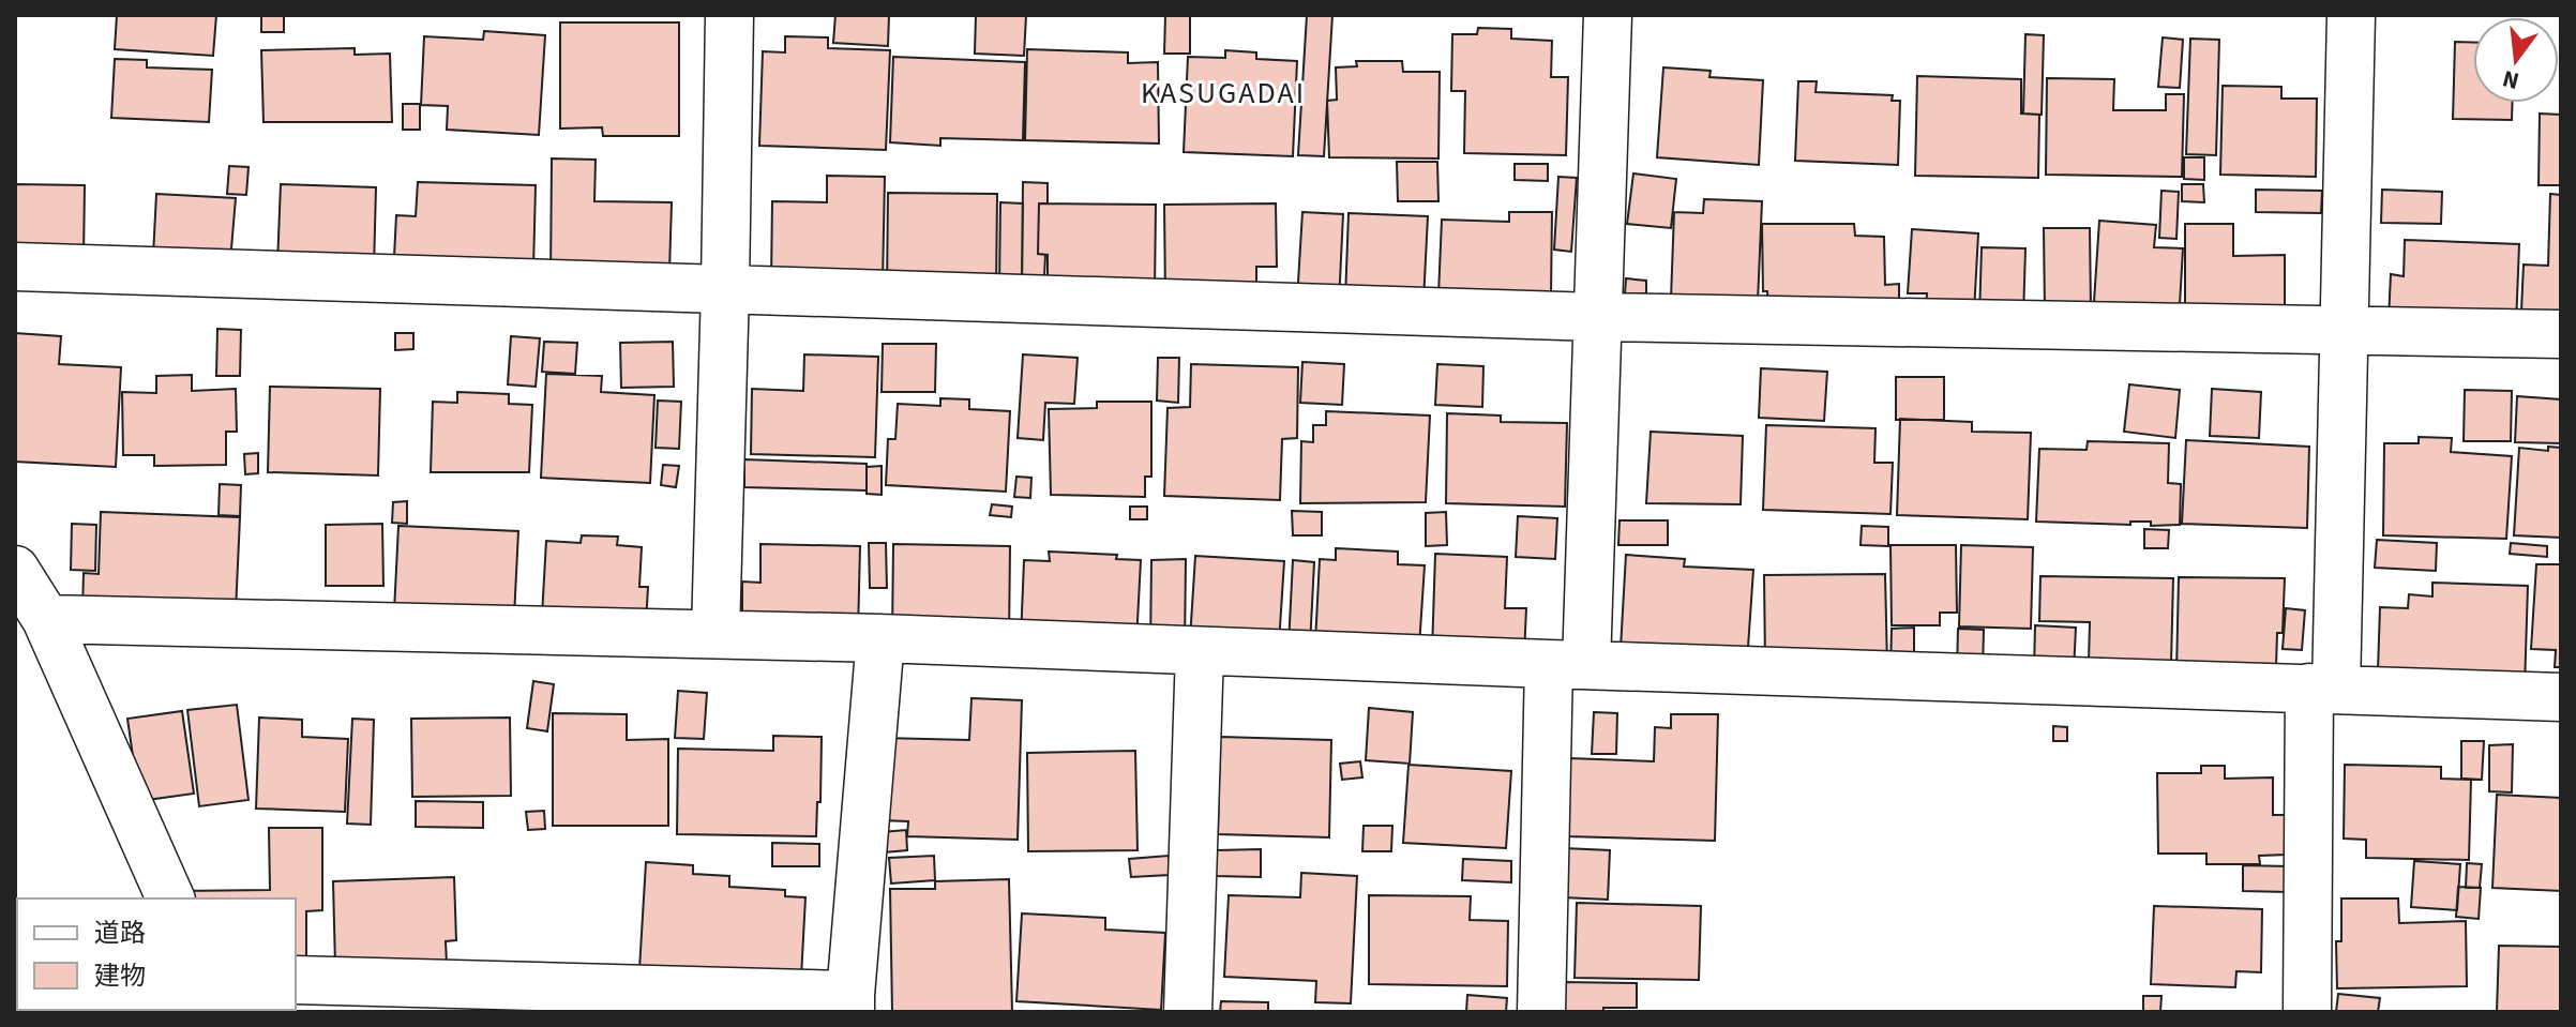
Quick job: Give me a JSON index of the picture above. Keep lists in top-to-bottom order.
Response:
{
  "districts": ["KASUGADAI"],
  "legend": ["道路", "建物"],
  "north": "bottom"
}
